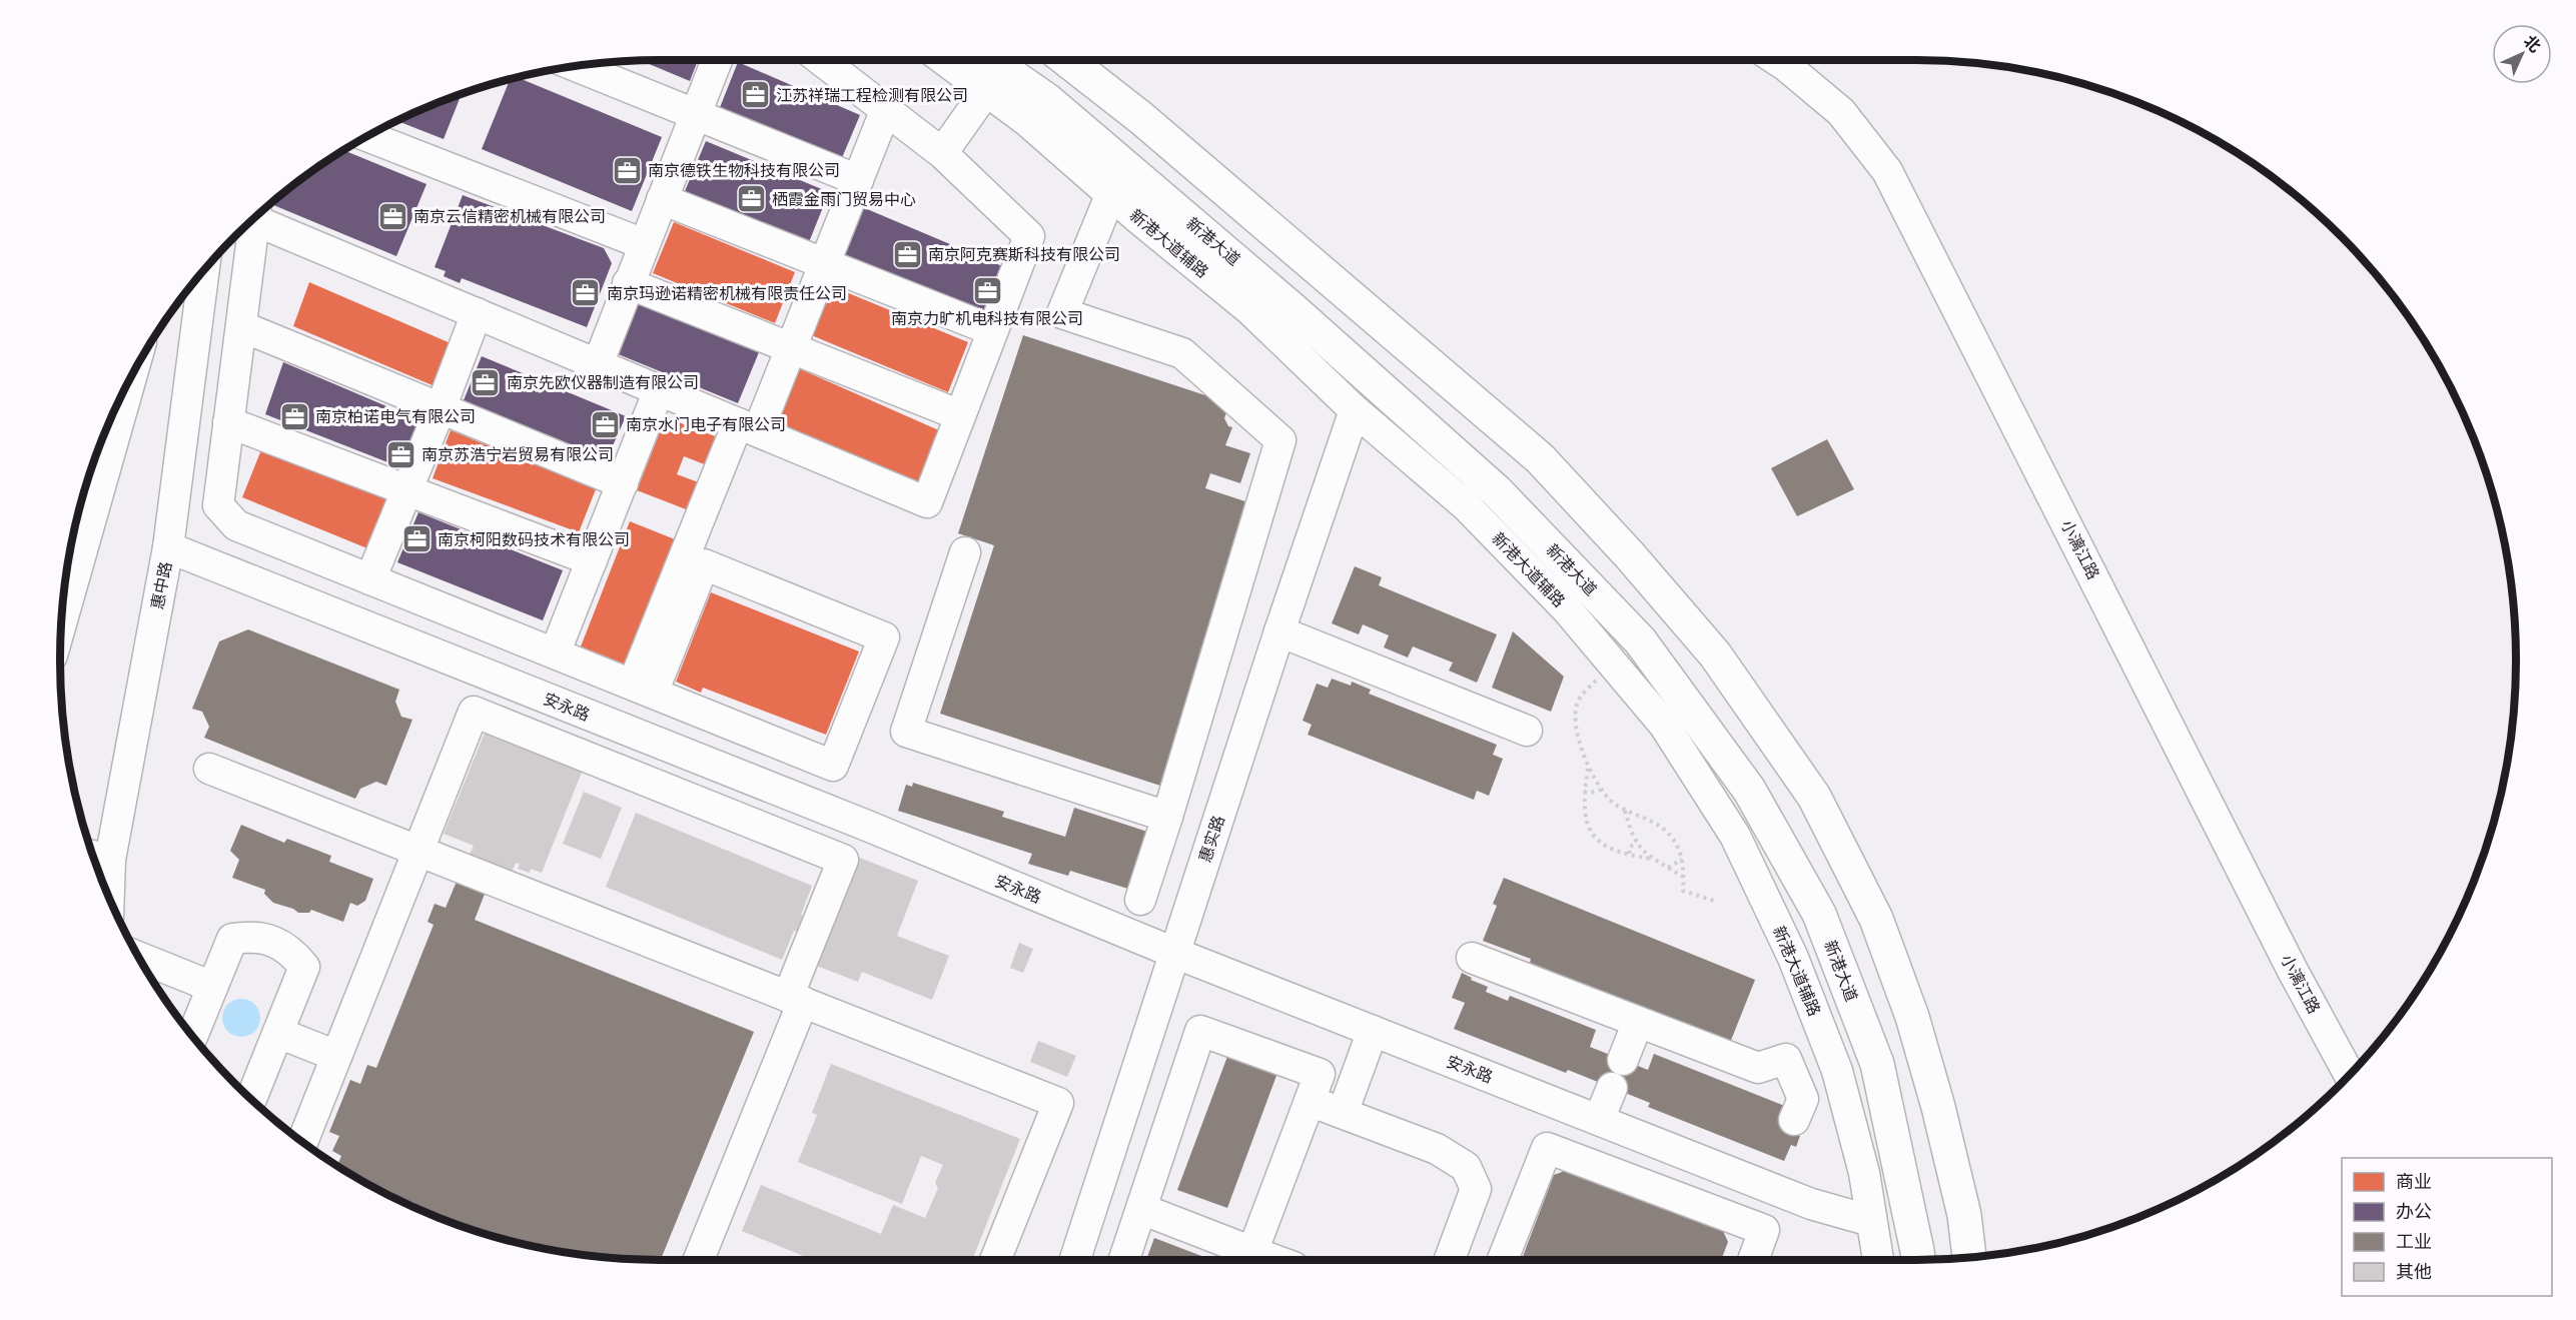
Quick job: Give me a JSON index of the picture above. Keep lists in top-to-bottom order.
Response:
{
  "streets": {
    "main road": ["新港大道"],
    "street": [
      "新港大道辅路",
      "小漓江路",
      "惠中路",
      "安永路",
      "惠实路"
    ]
  },
  "crossings": [
    ["新港大道辅路", "安永路"],
    ["新港大道辅路", "惠实路"],
    ["惠中路", "安永路"],
    ["安永路", "惠实路"]
  ],
  "places": {
    "office": [
      "江苏祥瑞工程检测有限公司",
      "南京德铁生物科技有限公司",
      "栖霞金雨门贸易中心",
      "南京云信精密机械有限公司",
      "南京阿克赛斯科技有限公司",
      "南京力旷机电科技有限公司",
      "南京玛逊诺精密机械有限责任公司",
      "南京先欧仪器制造有限公司",
      "南京柏诺电气有限公司",
      "南京水门电子有限公司",
      "南京苏浩宁岩贸易有限公司",
      "南京柯阳数码技术有限公司"
    ]
  },
  "legend": [
    "商业",
    "办公",
    "工业",
    "其他"
  ],
  "north": "top right"
}
